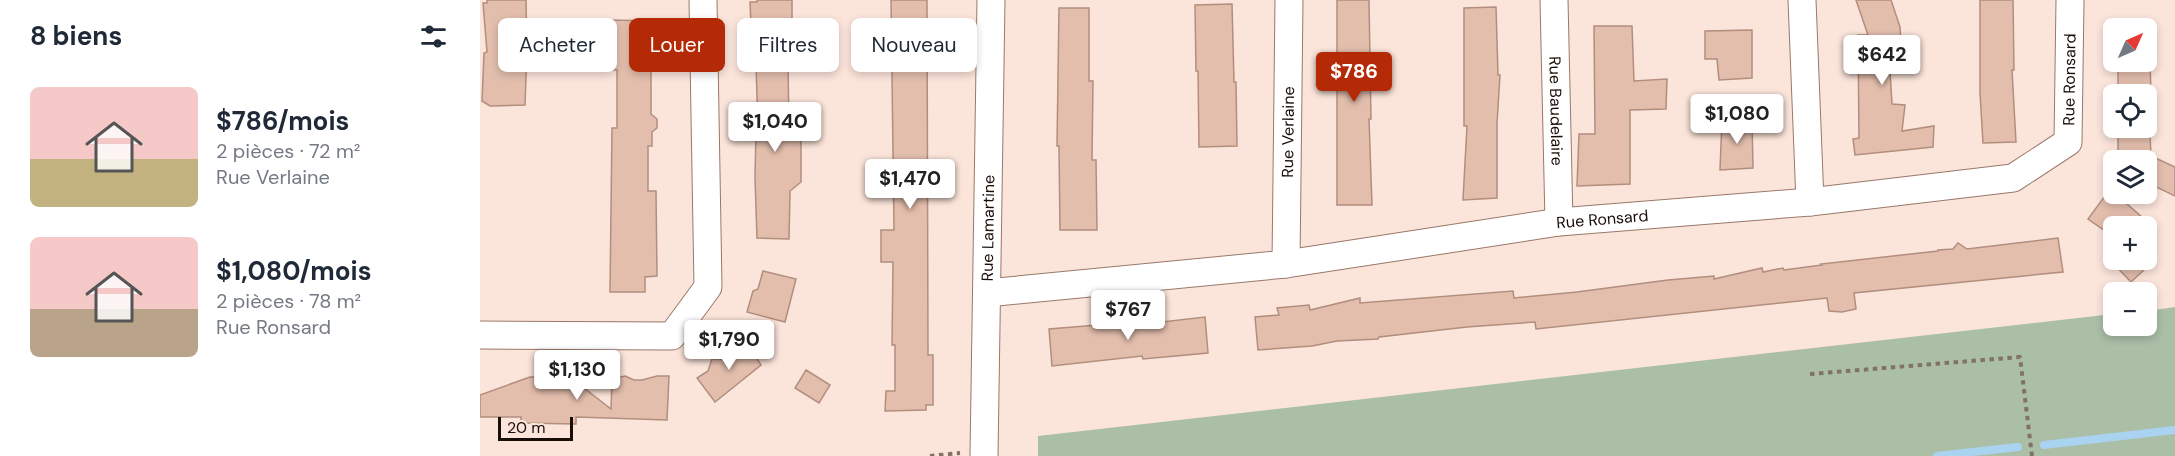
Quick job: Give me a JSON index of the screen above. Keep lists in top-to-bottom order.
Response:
{
  "streets": {
    "street": [
      "Rue Ronsard",
      "Rue Baudelaire",
      "Rue Verlaine",
      "Rue Lamartine"
    ]
  },
  "crossings": [
    ["Rue Ronsard", "Rue Baudelaire"],
    ["Rue Ronsard", "Rue Verlaine"],
    ["Rue Ronsard", "Rue Lamartine"]
  ],
  "scale_bar": "20 m",
  "north": "top right",
  "page": {
    "heading": "8 biens",
    "map_buttons": ["+", "−"],
    "chip": [
      "Acheter",
      "Louer",
      "Filtres",
      "Nouveau"
    ],
    "price": [
      "$642",
      "$786",
      "$1,080",
      "$1,040",
      "$1,470",
      "$767",
      "$1,790",
      "$1,130"
    ],
    "list": [
      {
        "name": "$786/mois",
        "note": "2 pièces · 72 m² · Rue Verlaine"
      },
      {
        "name": "$1,080/mois",
        "note": "2 pièces · 78 m² · Rue Ronsard"
      }
    ],
    "scale": "20 m"
  }
}
